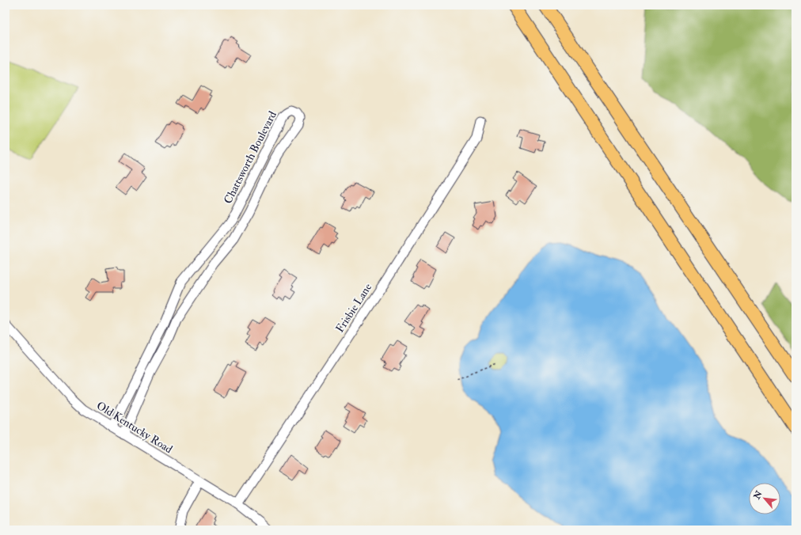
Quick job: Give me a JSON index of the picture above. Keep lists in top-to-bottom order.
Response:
{
  "streets": {
    "street": ["Chattsworth Boulevard", "Frisbie Lane", "Old Kentucky Road"]
  },
  "crossings": [
    ["Chattsworth Boulevard", "Old Kentucky Road"],
    ["Frisbie Lane", "Old Kentucky Road"]
  ],
  "north": "top left"
}
